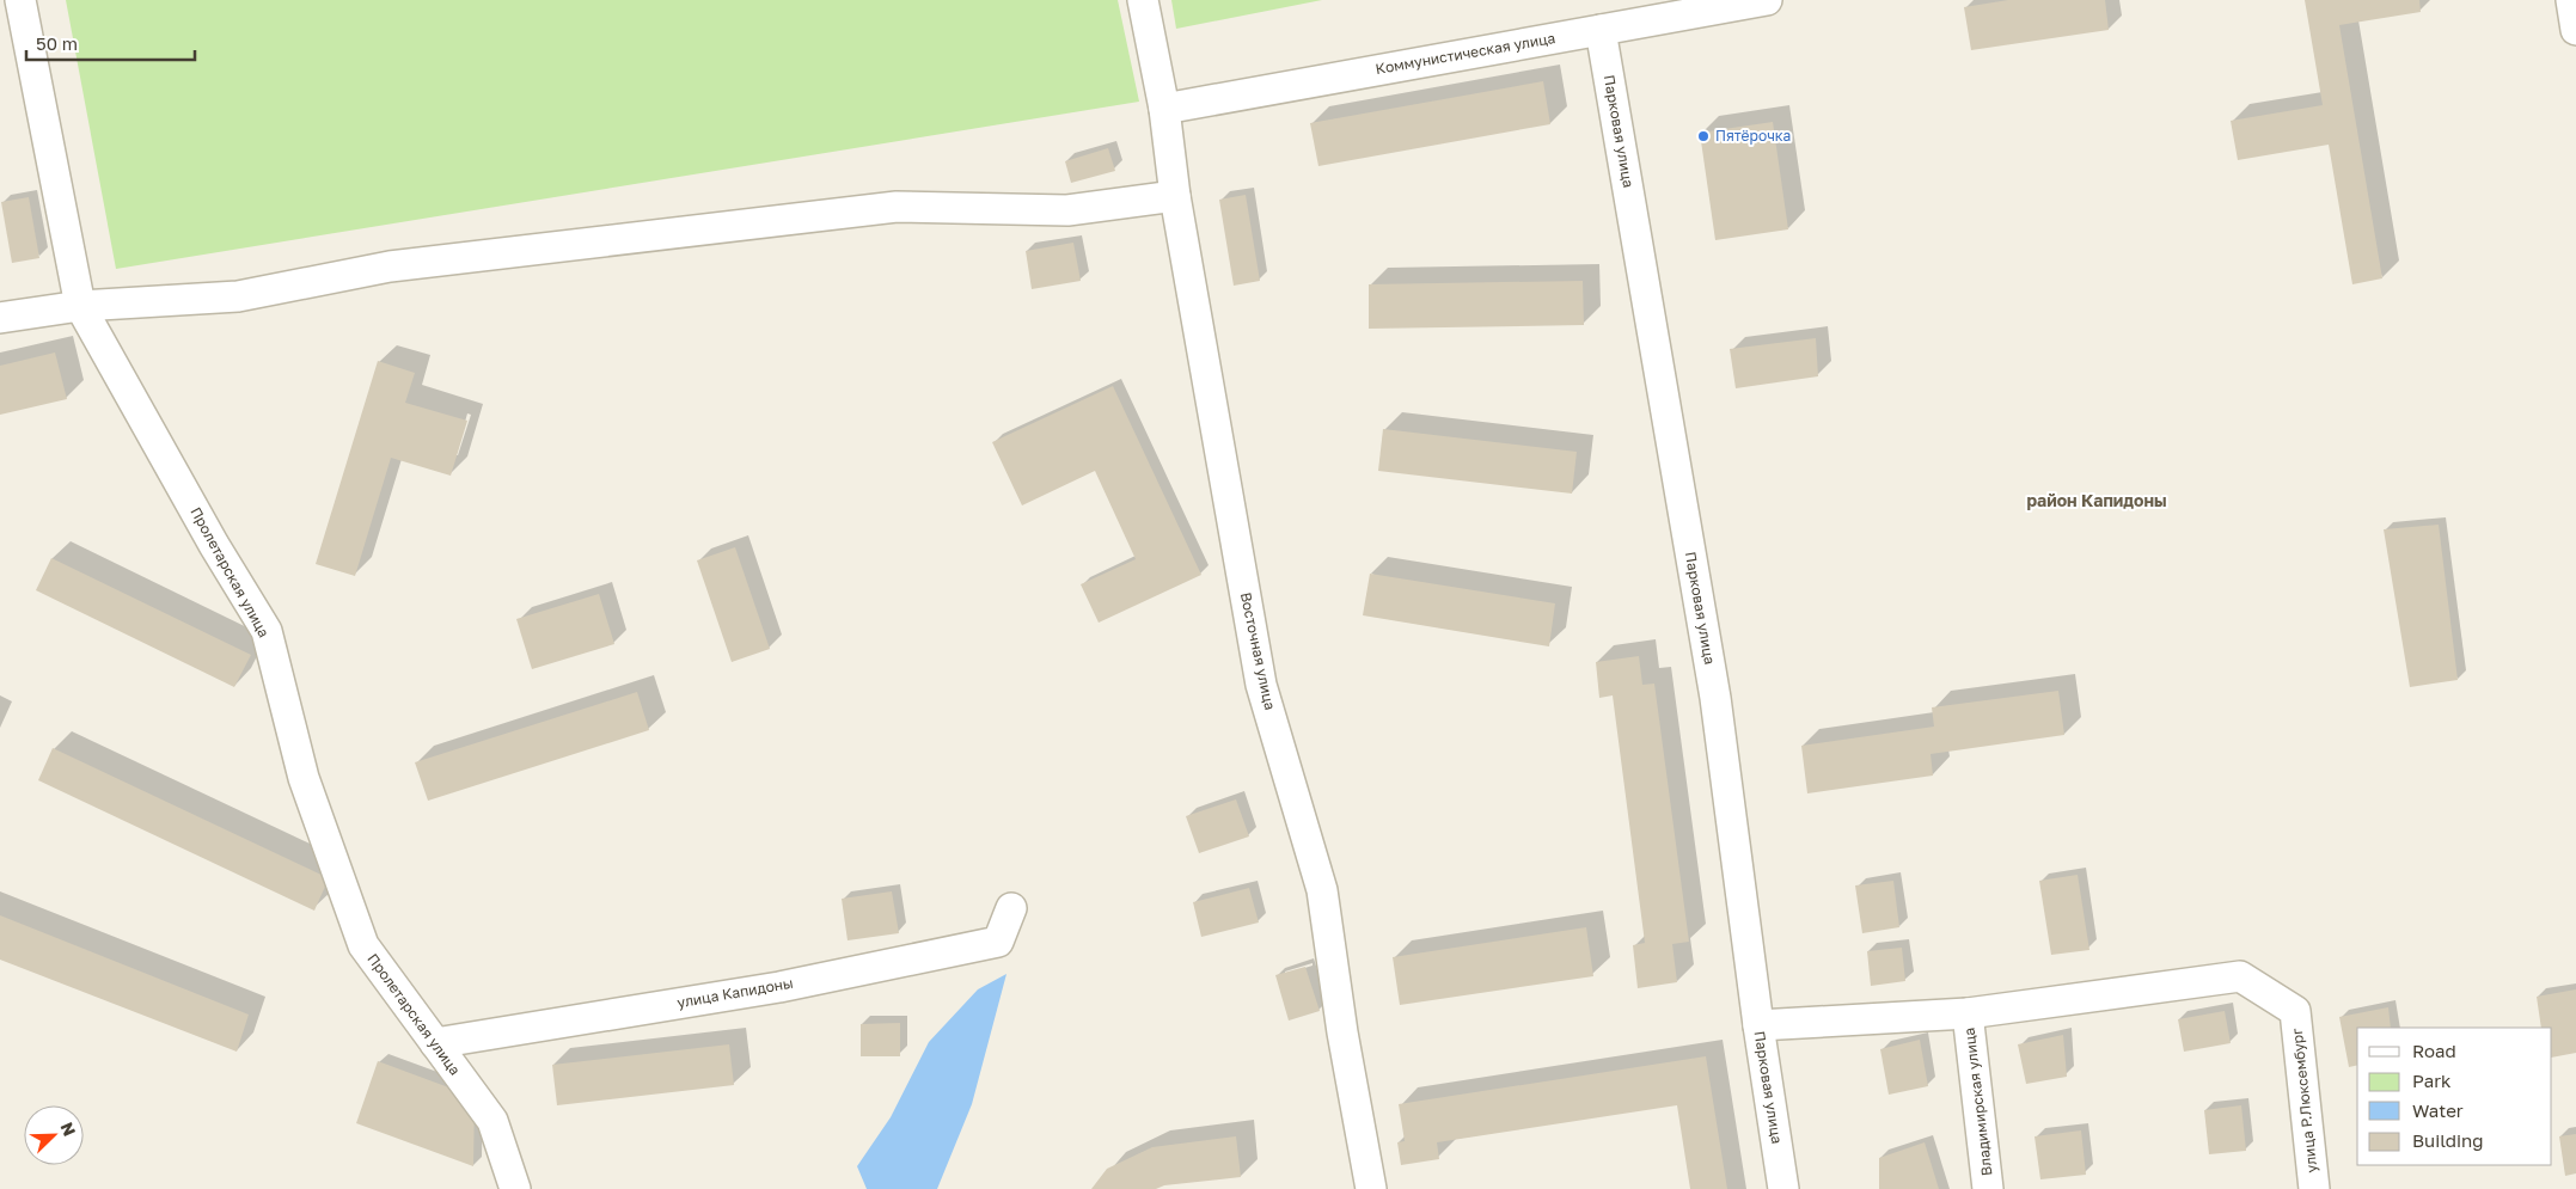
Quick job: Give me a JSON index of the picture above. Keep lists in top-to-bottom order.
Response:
{
  "streets": {
    "street": [
      "Коммунистическая улица",
      "Парковая улица",
      "Пролетарская улица",
      "Восточная улица",
      "улица Капидоны",
      "улица Р.Люксембург",
      "Владимирская улица"
    ]
  },
  "crossings": [
    ["Коммунистическая улица", "Парковая улица"],
    ["Коммунистическая улица", "Восточная улица"],
    ["Пролетарская улица", "улица Капидоны"],
    ["улица Р.Люксембург", "Владимирская улица"]
  ],
  "districts": ["район Капидоны"],
  "places": ["Пятёрочка"],
  "legend": [
    "Road",
    "Park",
    "Water",
    "Building"
  ],
  "scale_bar": "50 m",
  "north": "top right"
}
